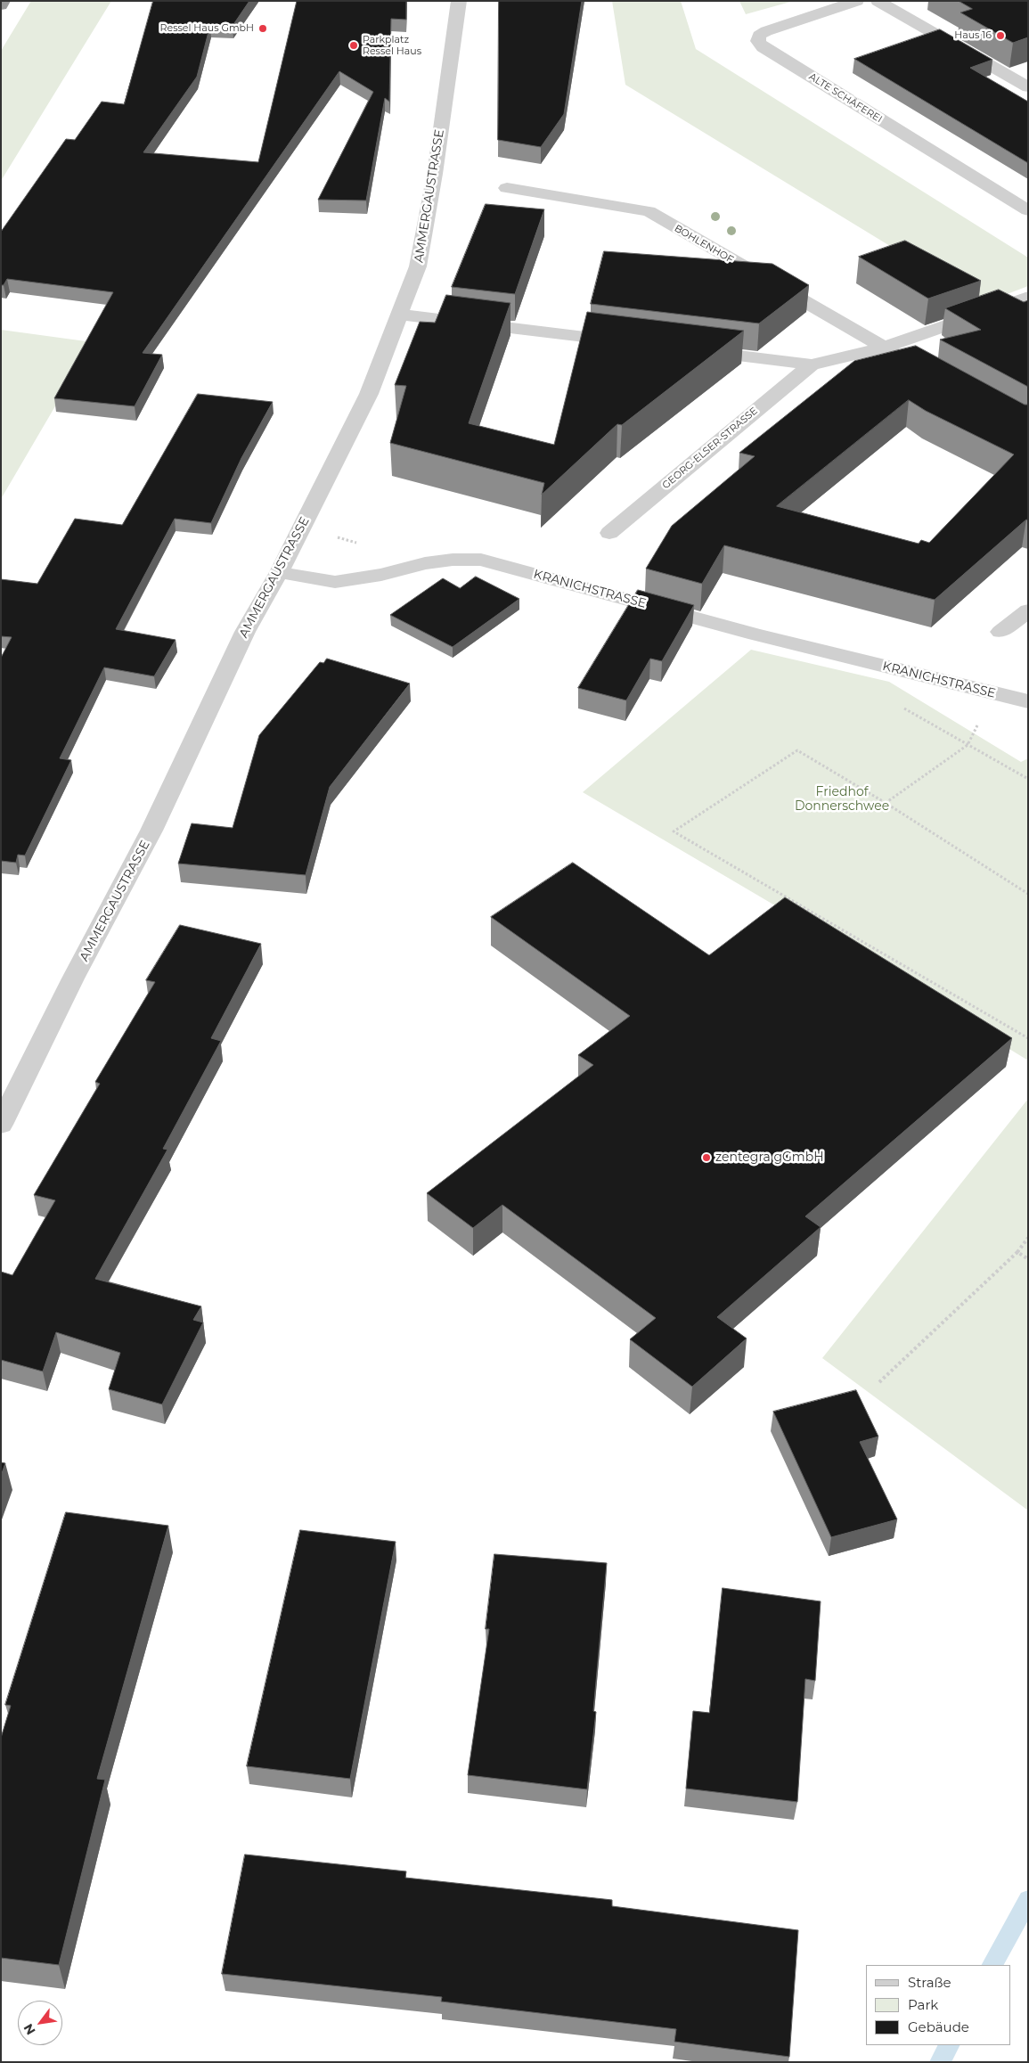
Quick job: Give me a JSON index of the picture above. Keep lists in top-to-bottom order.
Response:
{
  "streets": {
    "street": [
      "ALTE SCHÄFEREI",
      "AMMERGAUSTRASSE",
      "BOHLENHOF",
      "GEORG-ELSER-STRASSE",
      "KRANICHSTRASSE"
    ]
  },
  "crossings": [
    ["AMMERGAUSTRASSE", "KRANICHSTRASSE"],
    ["BOHLENHOF", "GEORG-ELSER-STRASSE"]
  ],
  "parks": ["Friedhof Donnerschwee"],
  "places": [
    "Ressel Haus GmbH",
    "Haus 16",
    "Parkplatz Ressel Haus",
    "zentegra gGmbH"
  ],
  "legend": ["Straße", "Park", "Gebäude"],
  "north": "bottom left"
}
